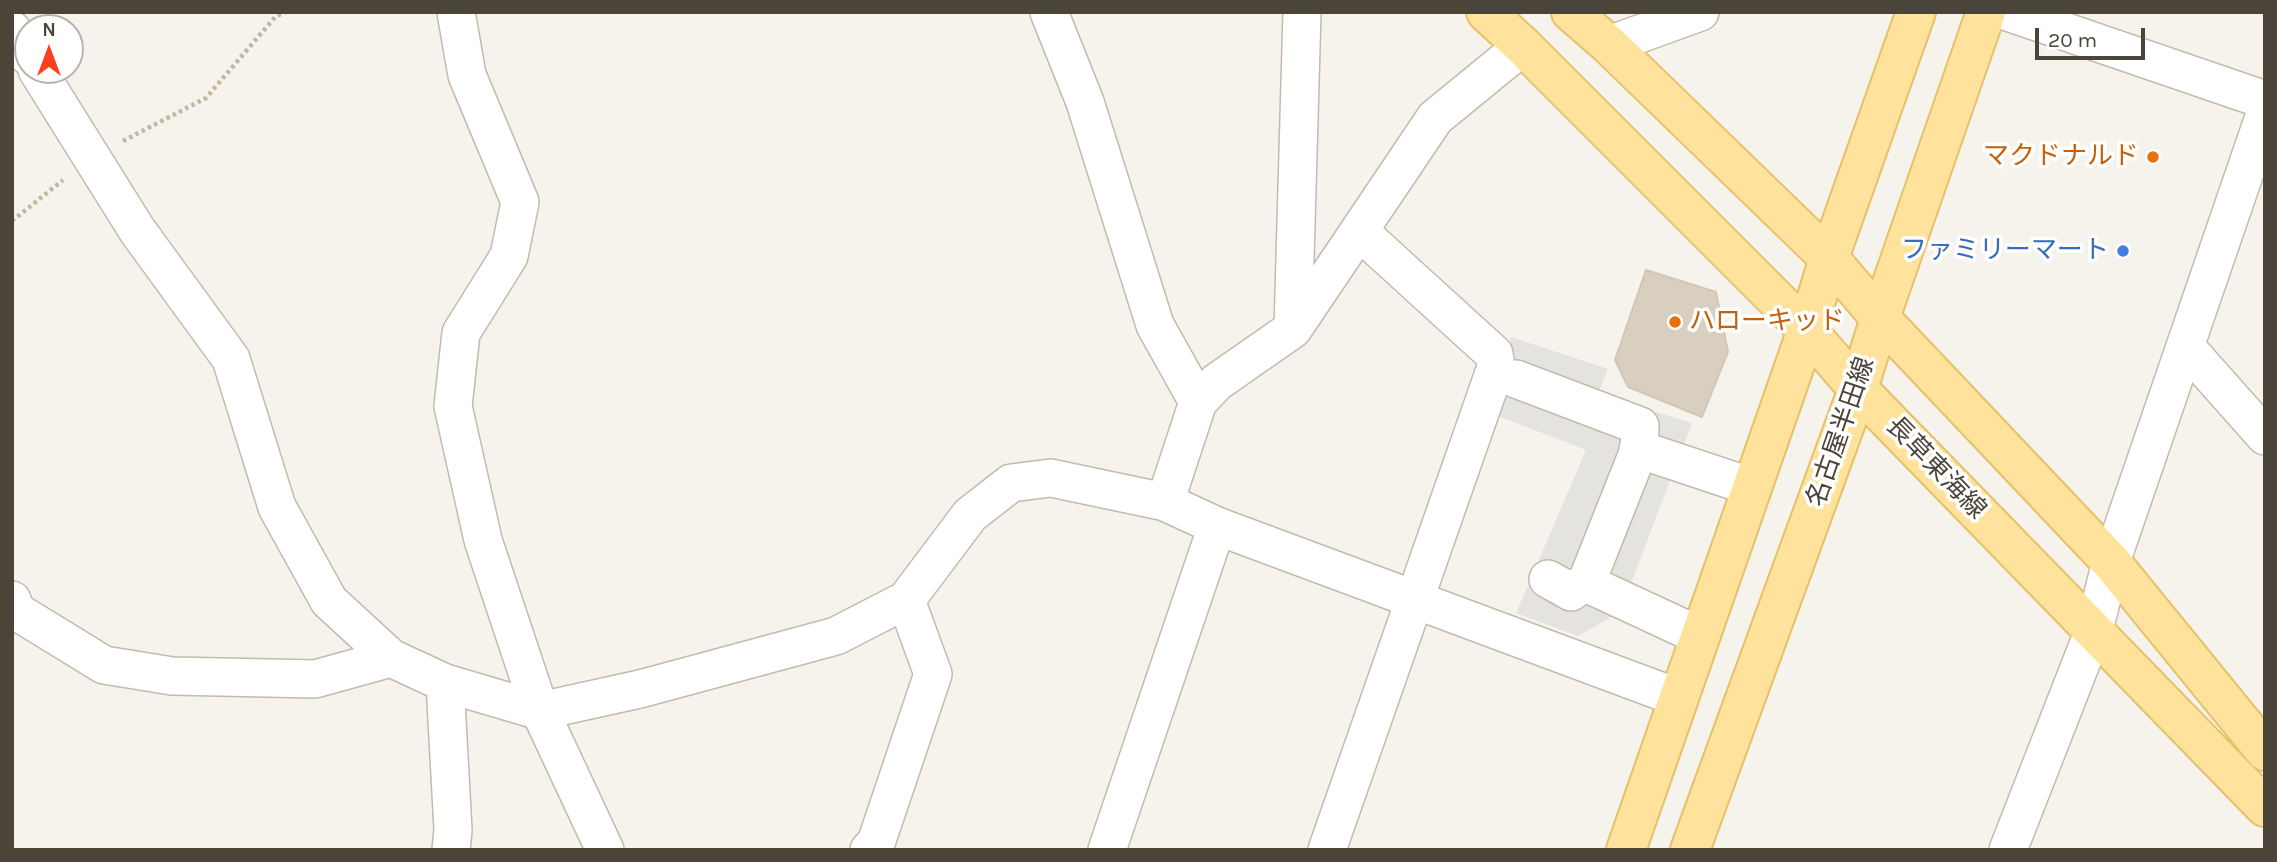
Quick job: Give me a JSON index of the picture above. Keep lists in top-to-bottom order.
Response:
{
  "streets": {
    "main road": ["名古屋半田線", "長草東海線"]
  },
  "crossings": [
    ["名古屋半田線", "長草東海線"]
  ],
  "places": ["マクドナルド", "ファミリーマート", "ハローキッド"],
  "scale_bar": "20 m",
  "north": "top"
}
